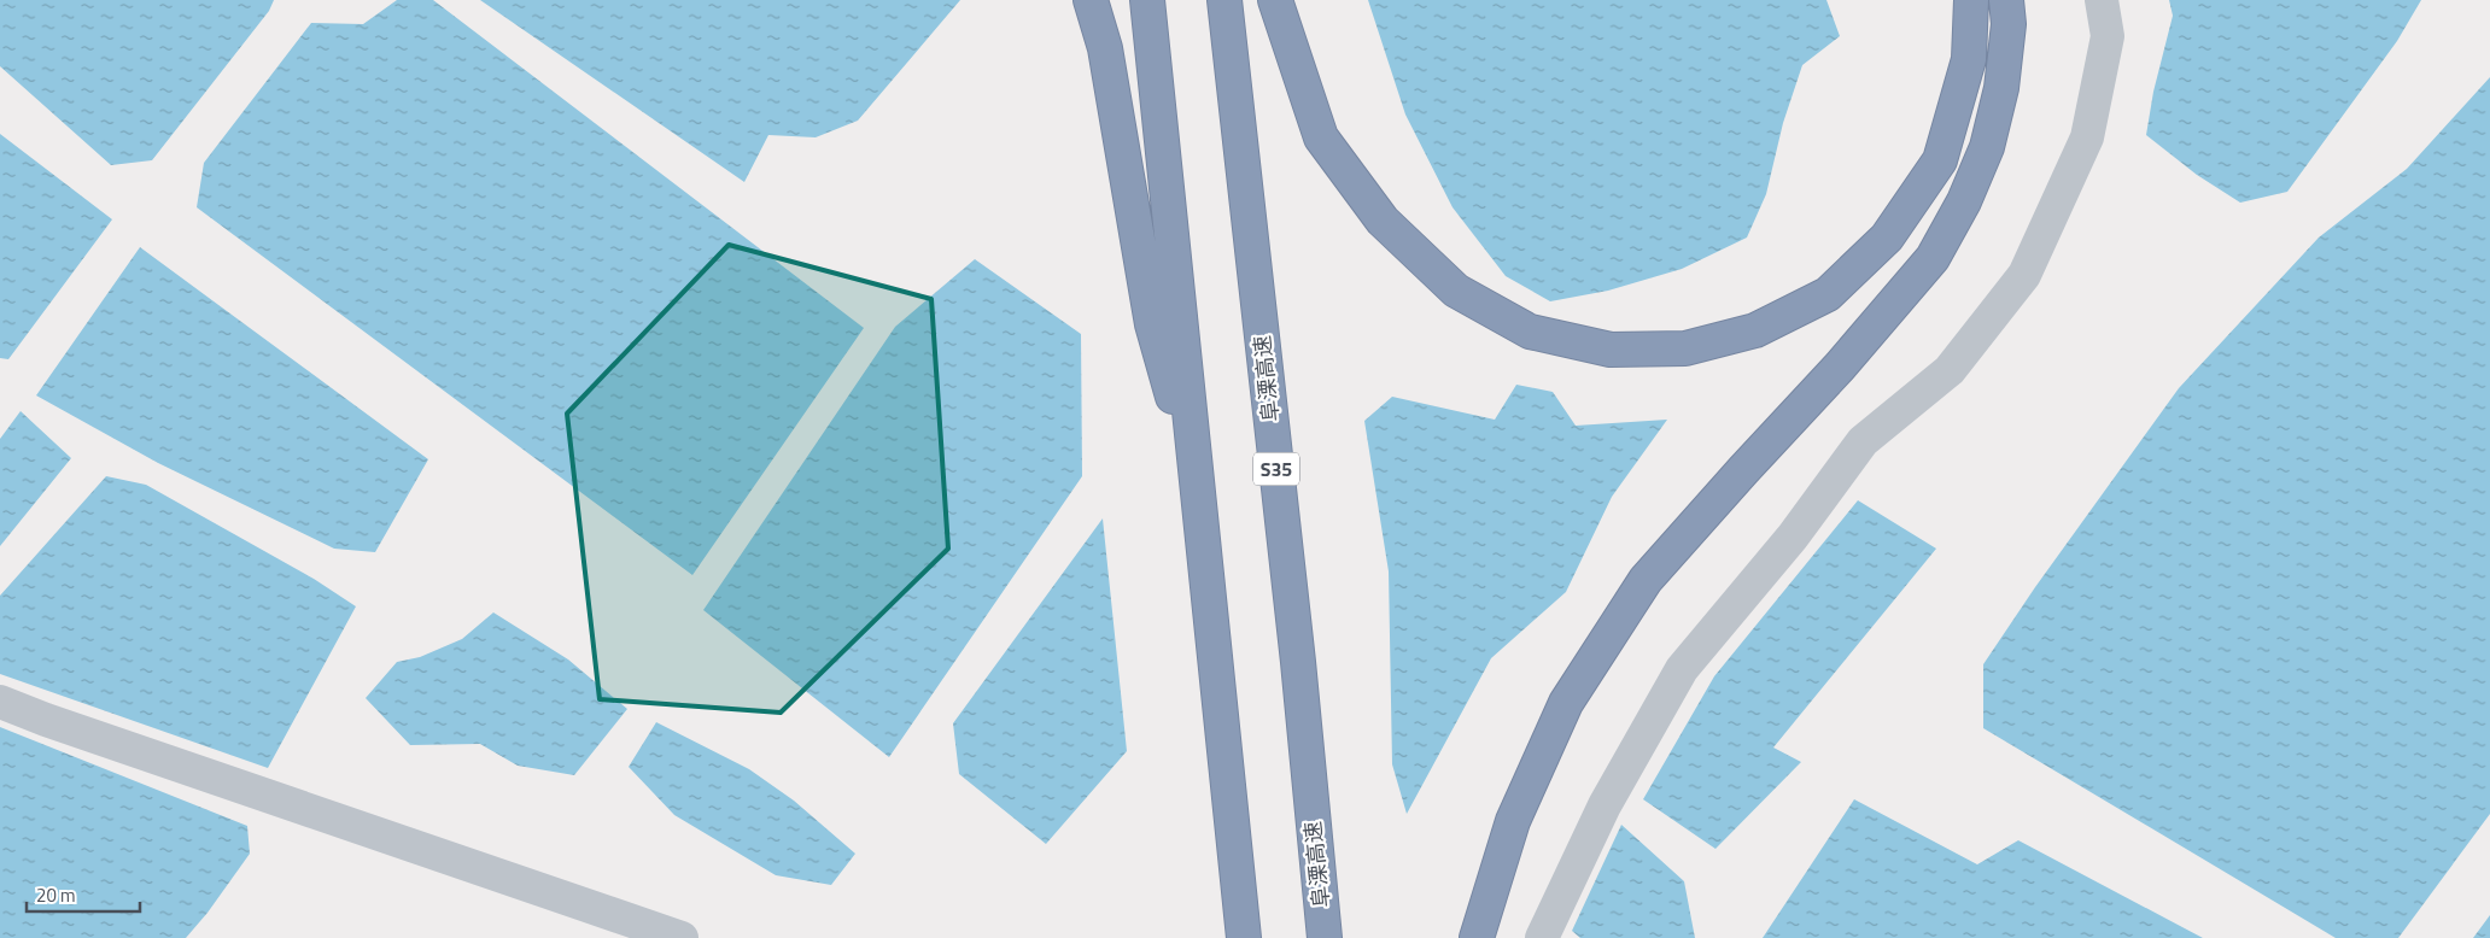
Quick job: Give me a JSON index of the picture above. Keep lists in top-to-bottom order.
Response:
{
  "streets": {
    "highway": ["阜溧高速", "S35"]
  },
  "scale_bar": "20 m"
}
